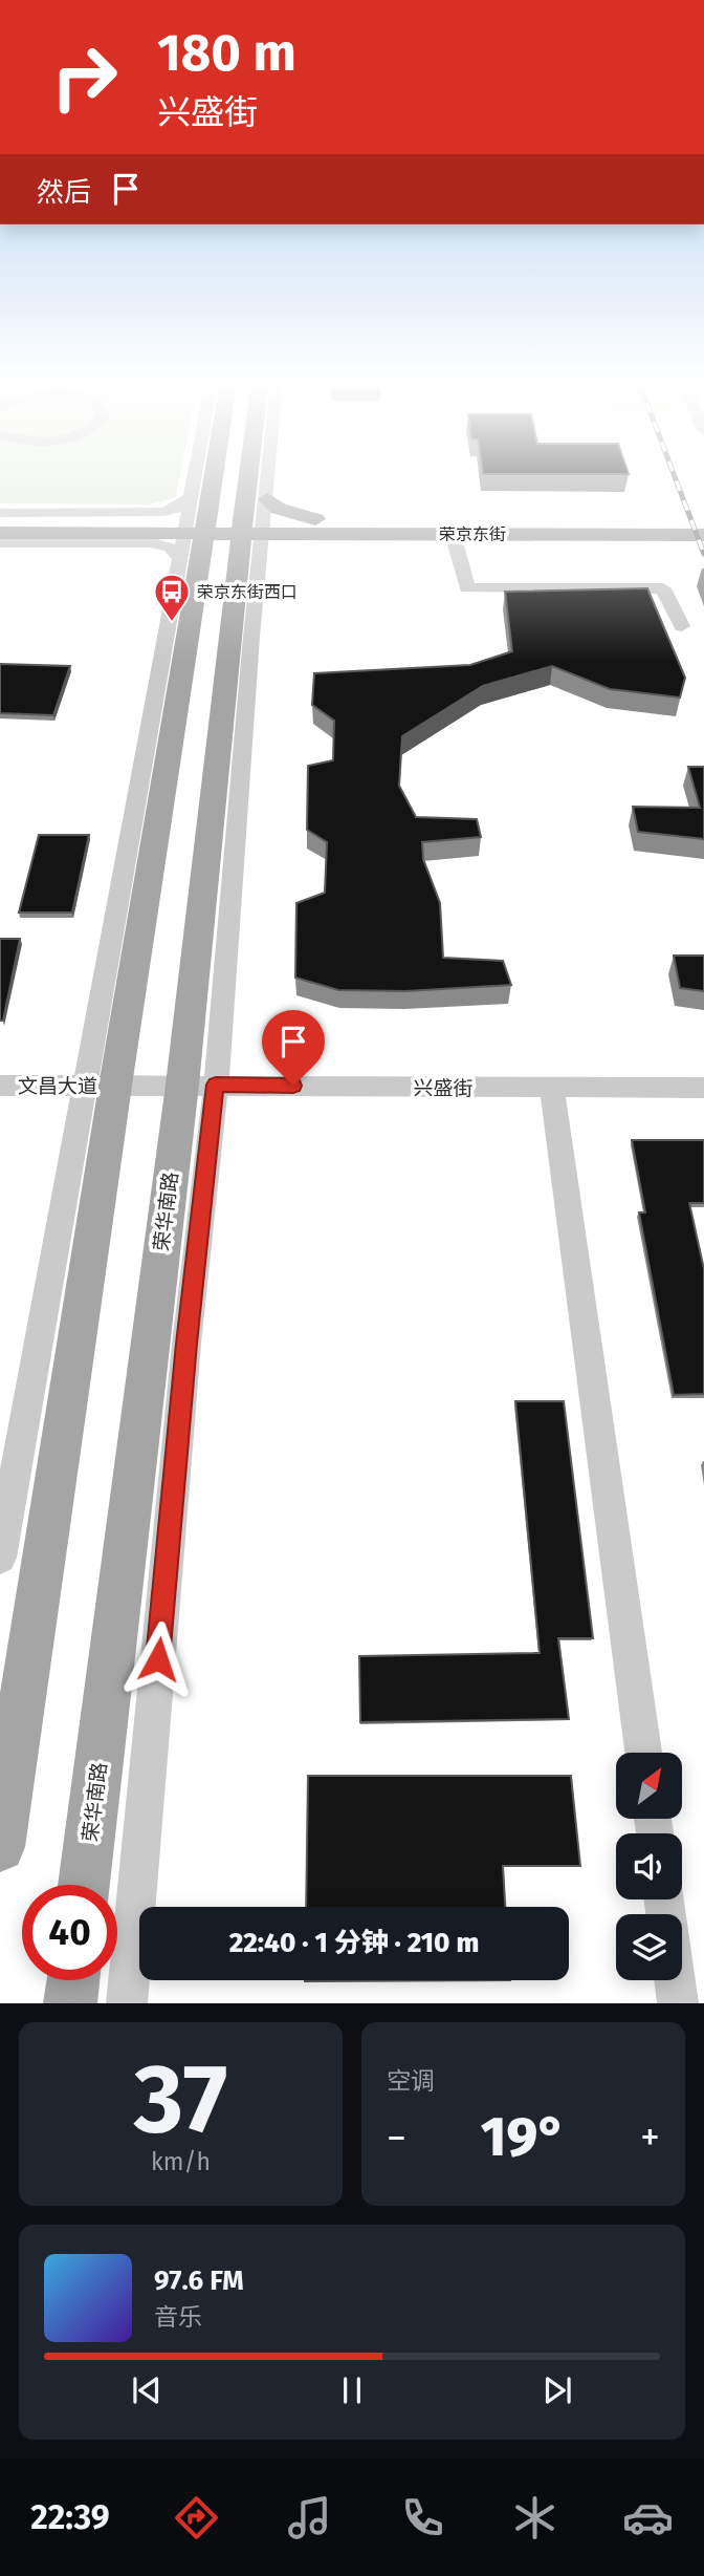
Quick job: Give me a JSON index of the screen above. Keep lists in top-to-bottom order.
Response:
{
  "streets": {
    "main road": ["荣京东街", "荣华南路"],
    "street": ["文昌大道", "兴盛街"]
  },
  "crossings": [
    ["荣京东街", "荣华南路"],
    ["文昌大道", "兴盛街"],
    ["兴盛街", "荣华南路"]
  ],
  "places": {
    "bus stop": ["荣京东街西口"]
  },
  "north": "top right",
  "page": {
    "turn": ["180 m", "兴盛街"],
    "then": "然后",
    "limit": "40",
    "trip": "22:40 · 1 分钟 · 210 m",
    "tile": [
      ["37", "km/h"],
      "空调"
    ],
    "heat": ["−", "19°", "+"],
    "song": ["97.6 FM", "音乐"],
    "tabs": "22:39"
  }
}
